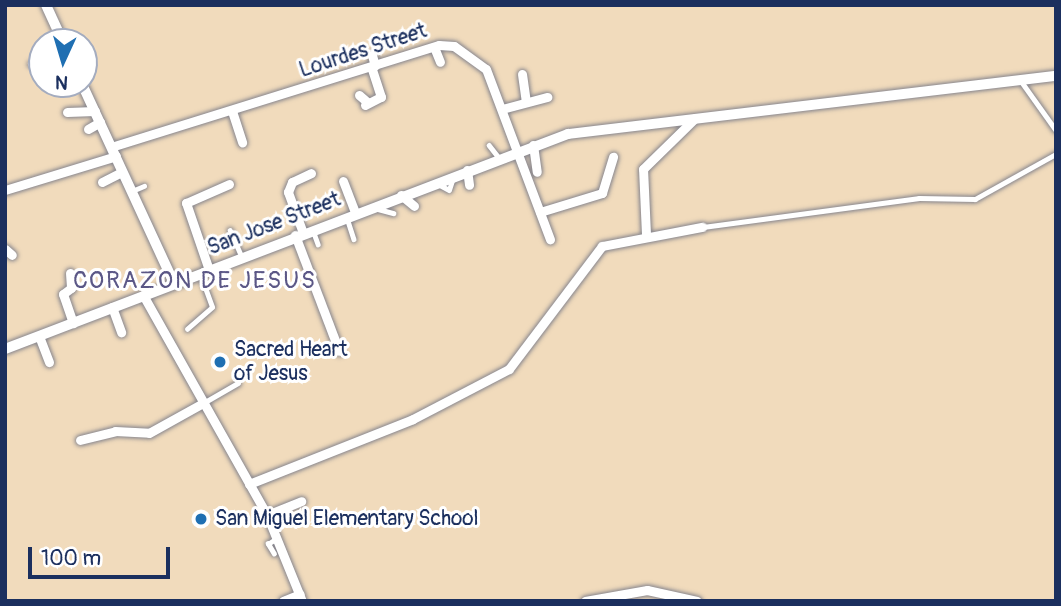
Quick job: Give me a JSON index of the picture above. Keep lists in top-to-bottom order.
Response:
{
  "streets": {
    "street": ["Lourdes Street", "San Jose Street"]
  },
  "crossings": [
    ["Lourdes Street", "San Jose Street"]
  ],
  "districts": ["CORAZON DE JESUS"],
  "places": ["Sacred Heart of Jesus", "San Miguel Elementary School"],
  "scale_bar": "100 m",
  "north": "bottom"
}
